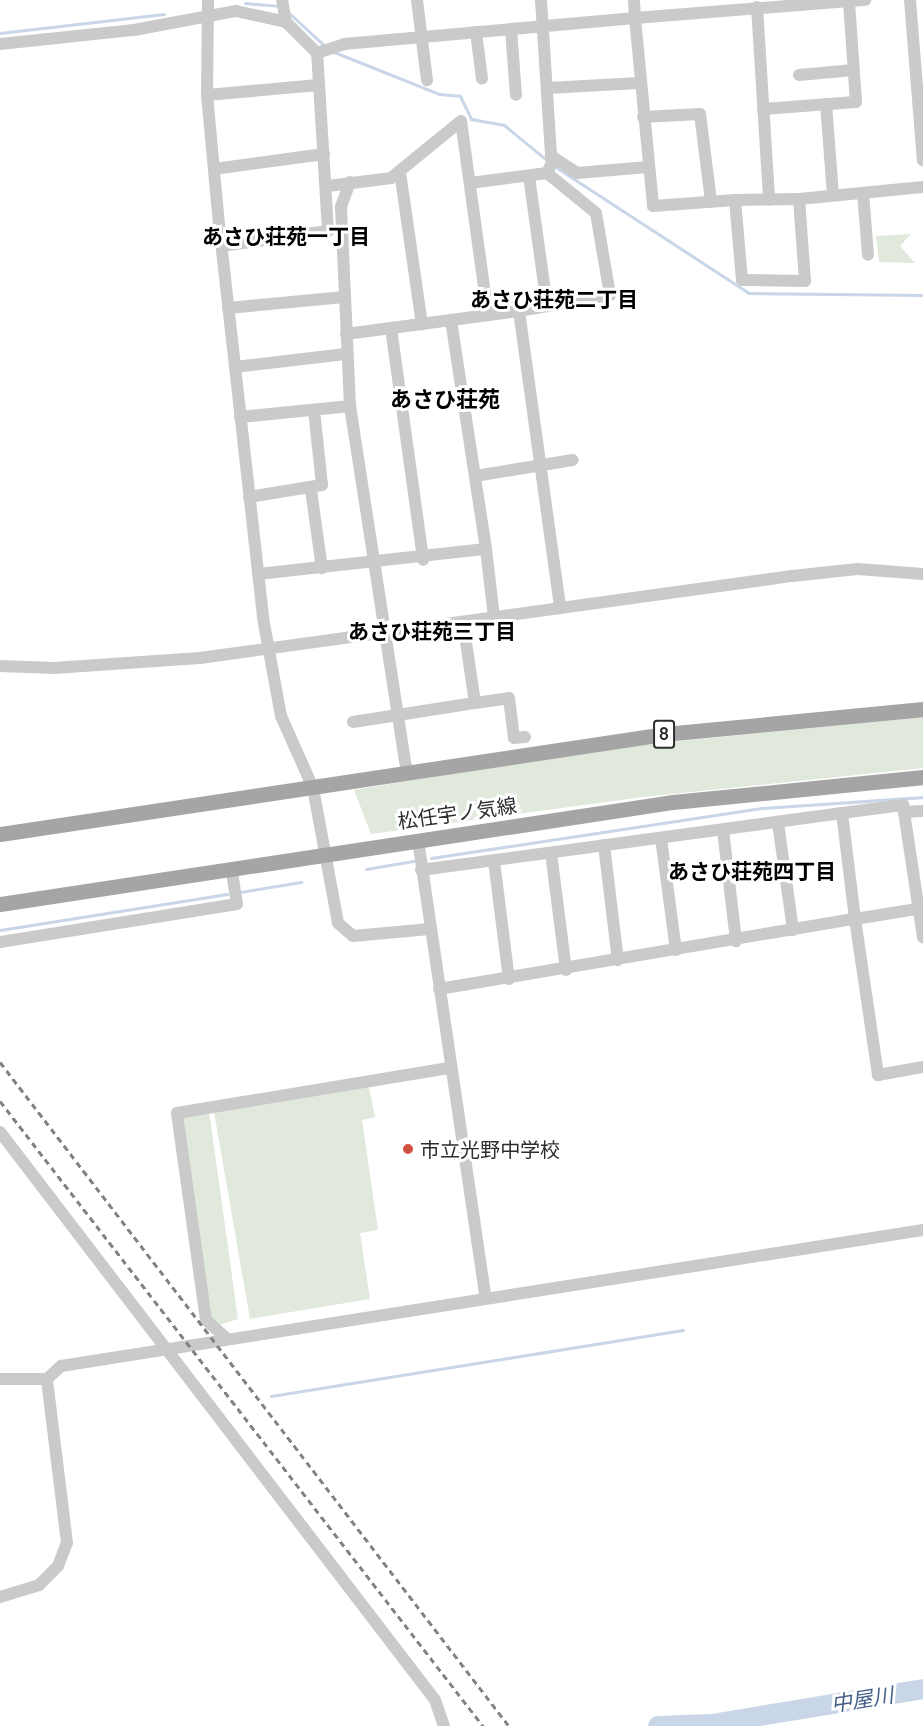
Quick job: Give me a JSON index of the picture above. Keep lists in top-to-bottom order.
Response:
{
  "streets": {
    "main road": ["8", "松任宇ノ気線"]
  },
  "districts": [
    "あさひ荘苑一丁目",
    "あさひ荘苑二丁目",
    "あさひ荘苑",
    "あさひ荘苑三丁目",
    "あさひ荘苑四丁目"
  ],
  "water": ["中屋川"],
  "places": ["市立光野中学校"]
}
